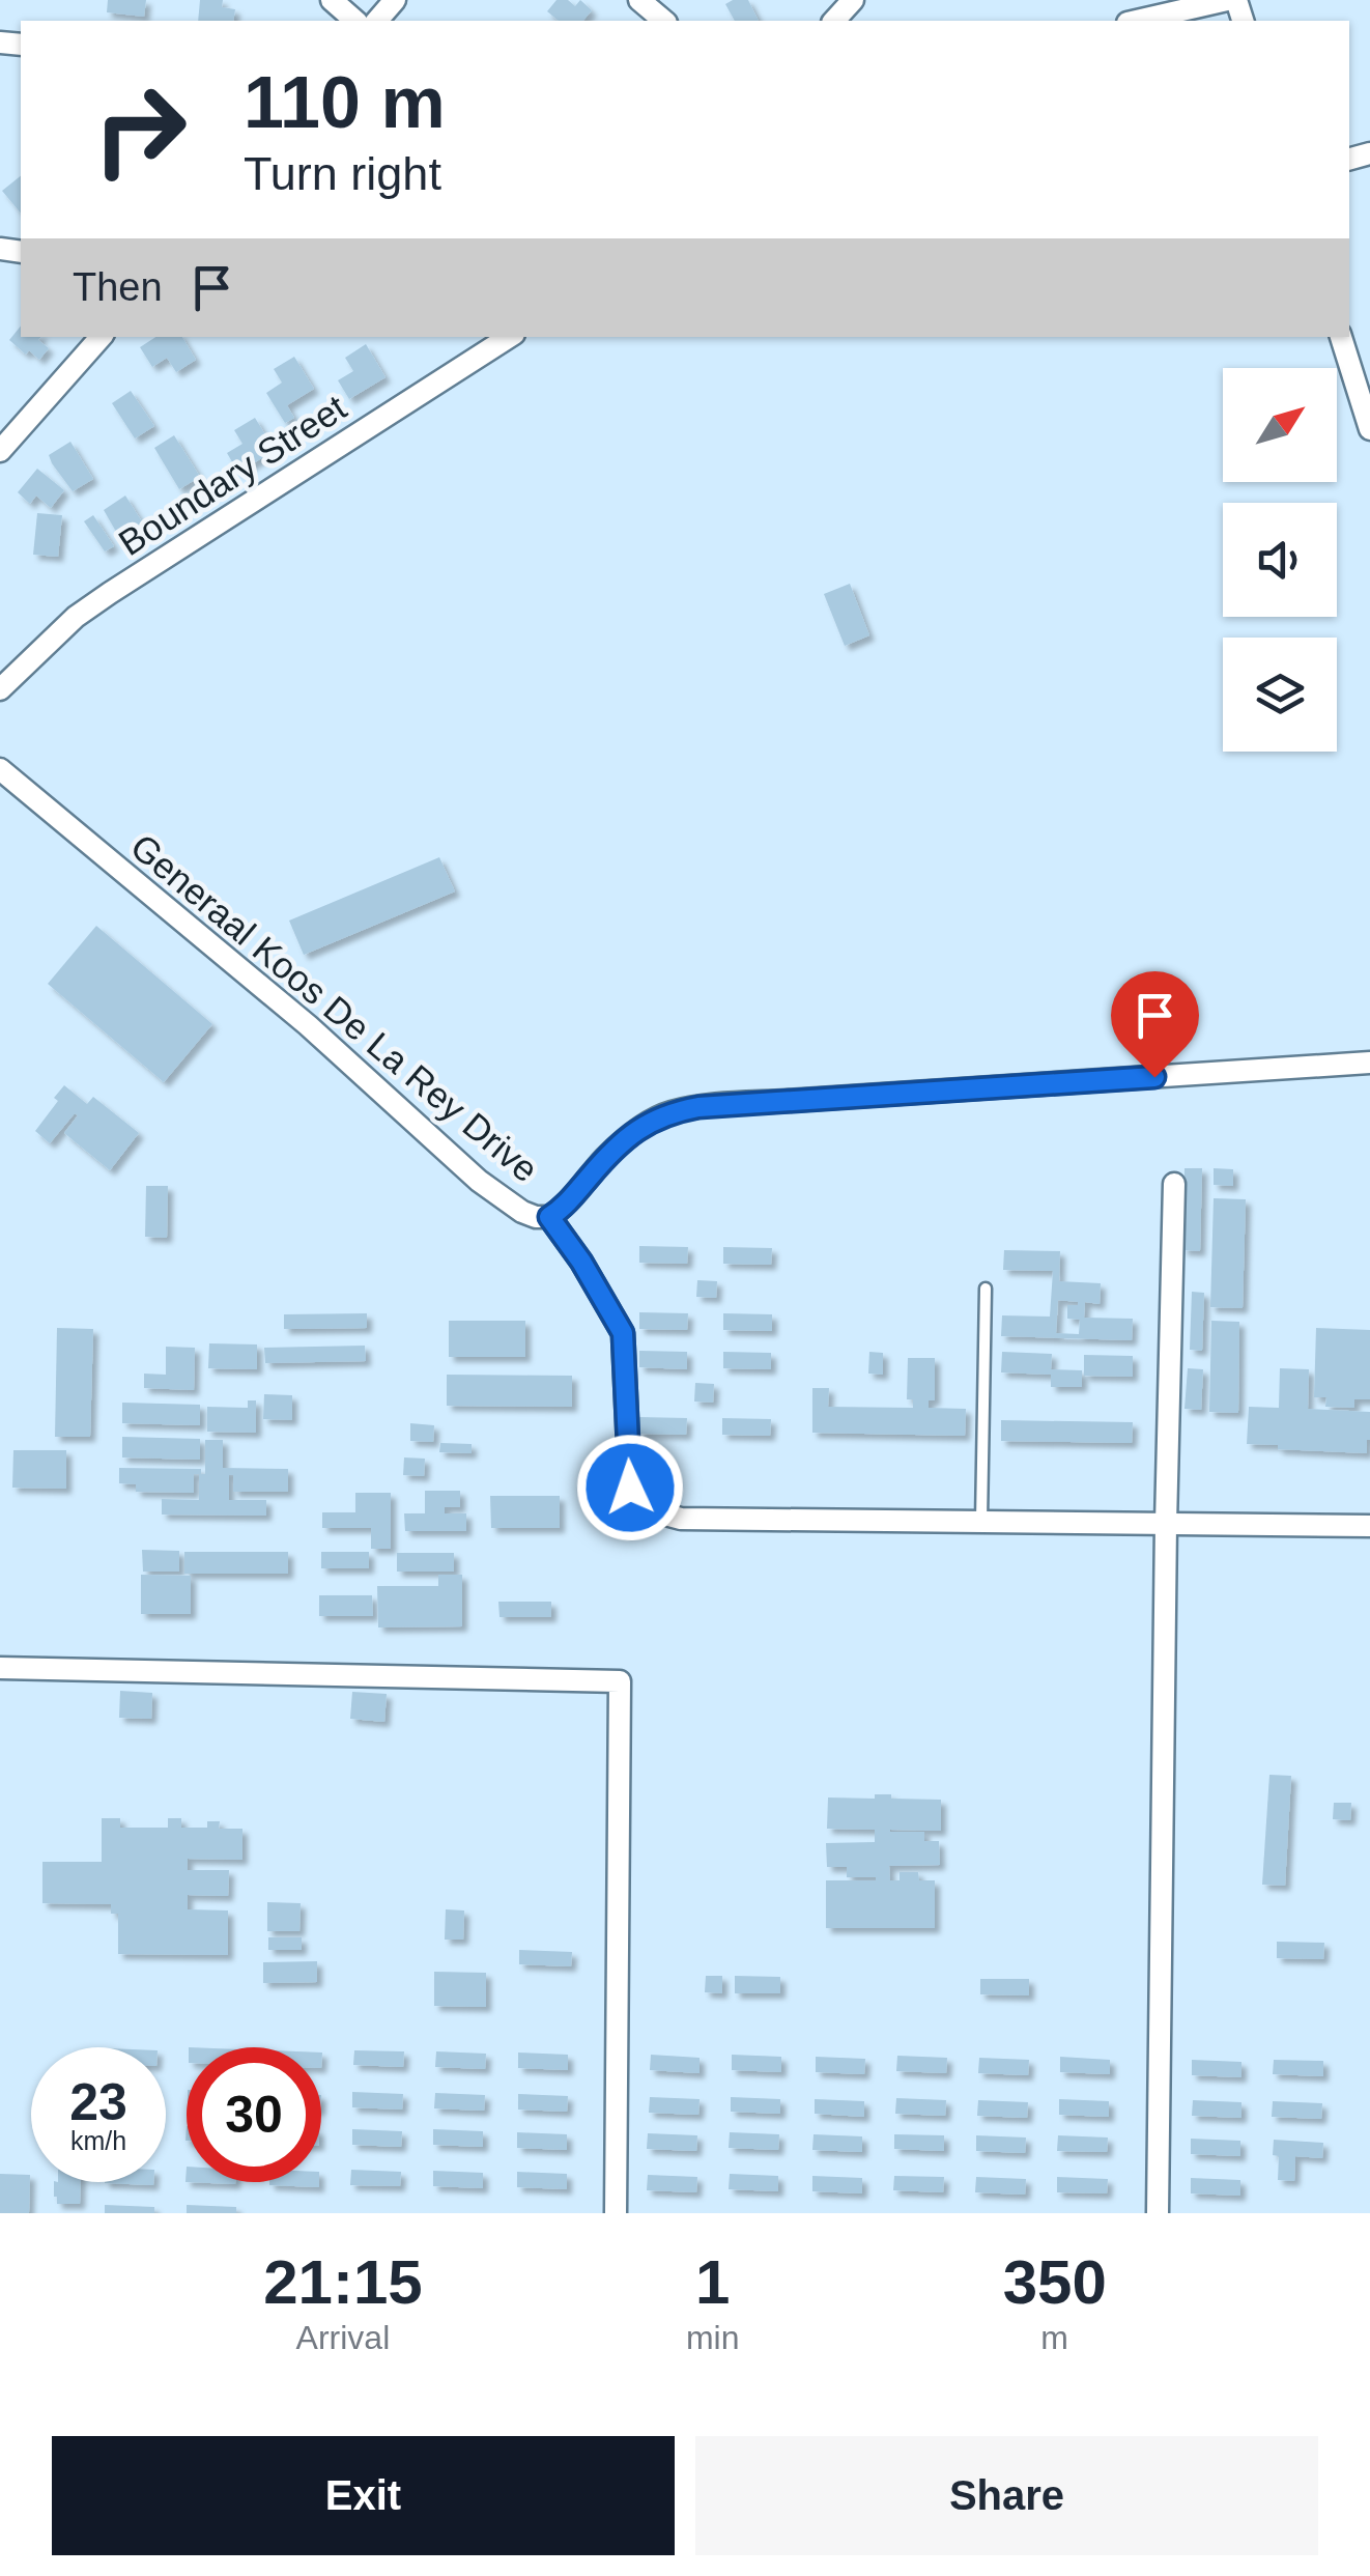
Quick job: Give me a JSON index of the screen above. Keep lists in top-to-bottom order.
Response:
{
  "streets": {
    "street": ["Boundary Street", "Generaal Koos De La Rey Drive"]
  },
  "north": "top right",
  "page": {
    "turn": ["110 m", "Turn right"],
    "then": "Then",
    "speed": "23 km/h",
    "limit": "30",
    "eta": [
      "21:15",
      "Arrival",
      "1",
      "min",
      "350",
      "m"
    ],
    "buttons": ["Exit", "Share"]
  }
}
